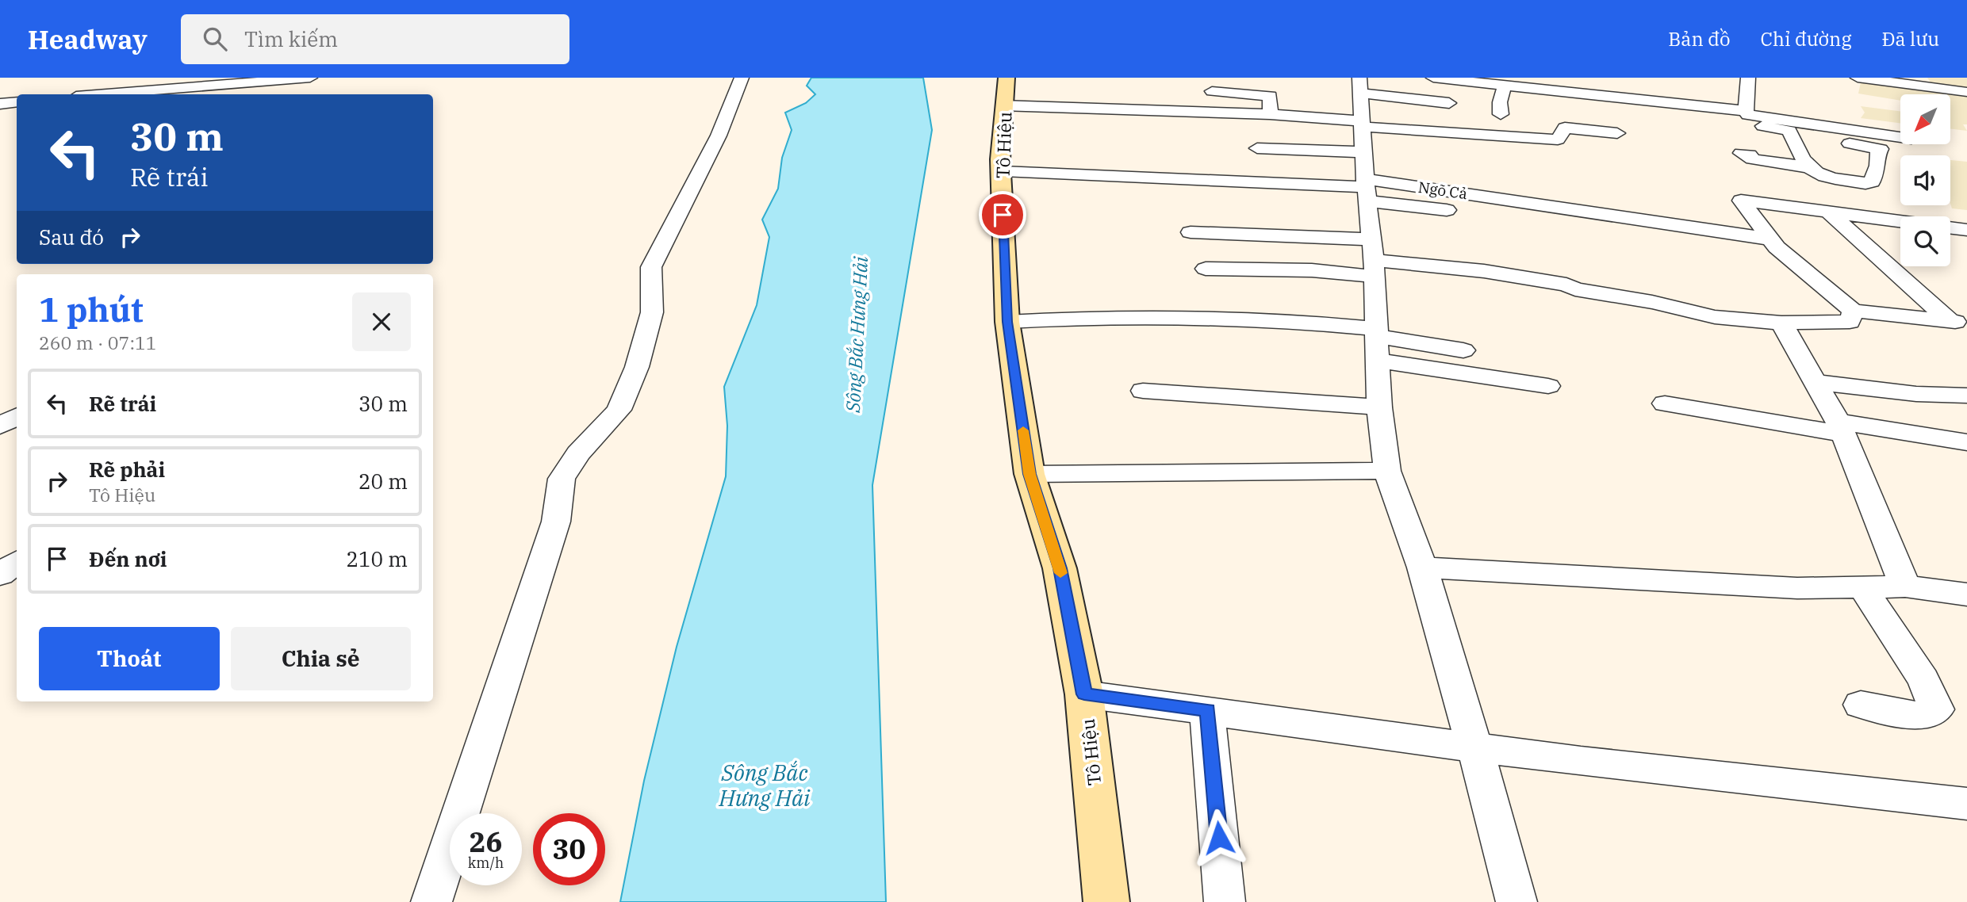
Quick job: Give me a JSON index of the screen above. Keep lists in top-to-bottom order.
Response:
{
  "streets": {
    "main road": ["Tô Hiệu"],
    "street": ["Ngõ Cả"]
  },
  "water": ["Sông Bắc Hưng Hải"],
  "north": "bottom left",
  "page": {
    "header": "Headway",
    "search": "Tìm kiếm",
    "nav": ["Bản đồ", "Chỉ đường", "Đã lưu"],
    "turn": ["30 m", "Rẽ trái"],
    "then": "Sau đó",
    "heading": ["1 phút", "260 m · 07:11"],
    "list": [
      {
        "name": "Rẽ trái",
        "value": "30 m"
      },
      {
        "name": "Rẽ phải",
        "note": "Tô Hiệu",
        "value": "20 m"
      },
      {
        "name": "Đến nơi",
        "value": "210 m"
      }
    ],
    "buttons": ["Thoát", "Chia sẻ"],
    "speed": "26 km/h",
    "limit": "30"
  }
}
